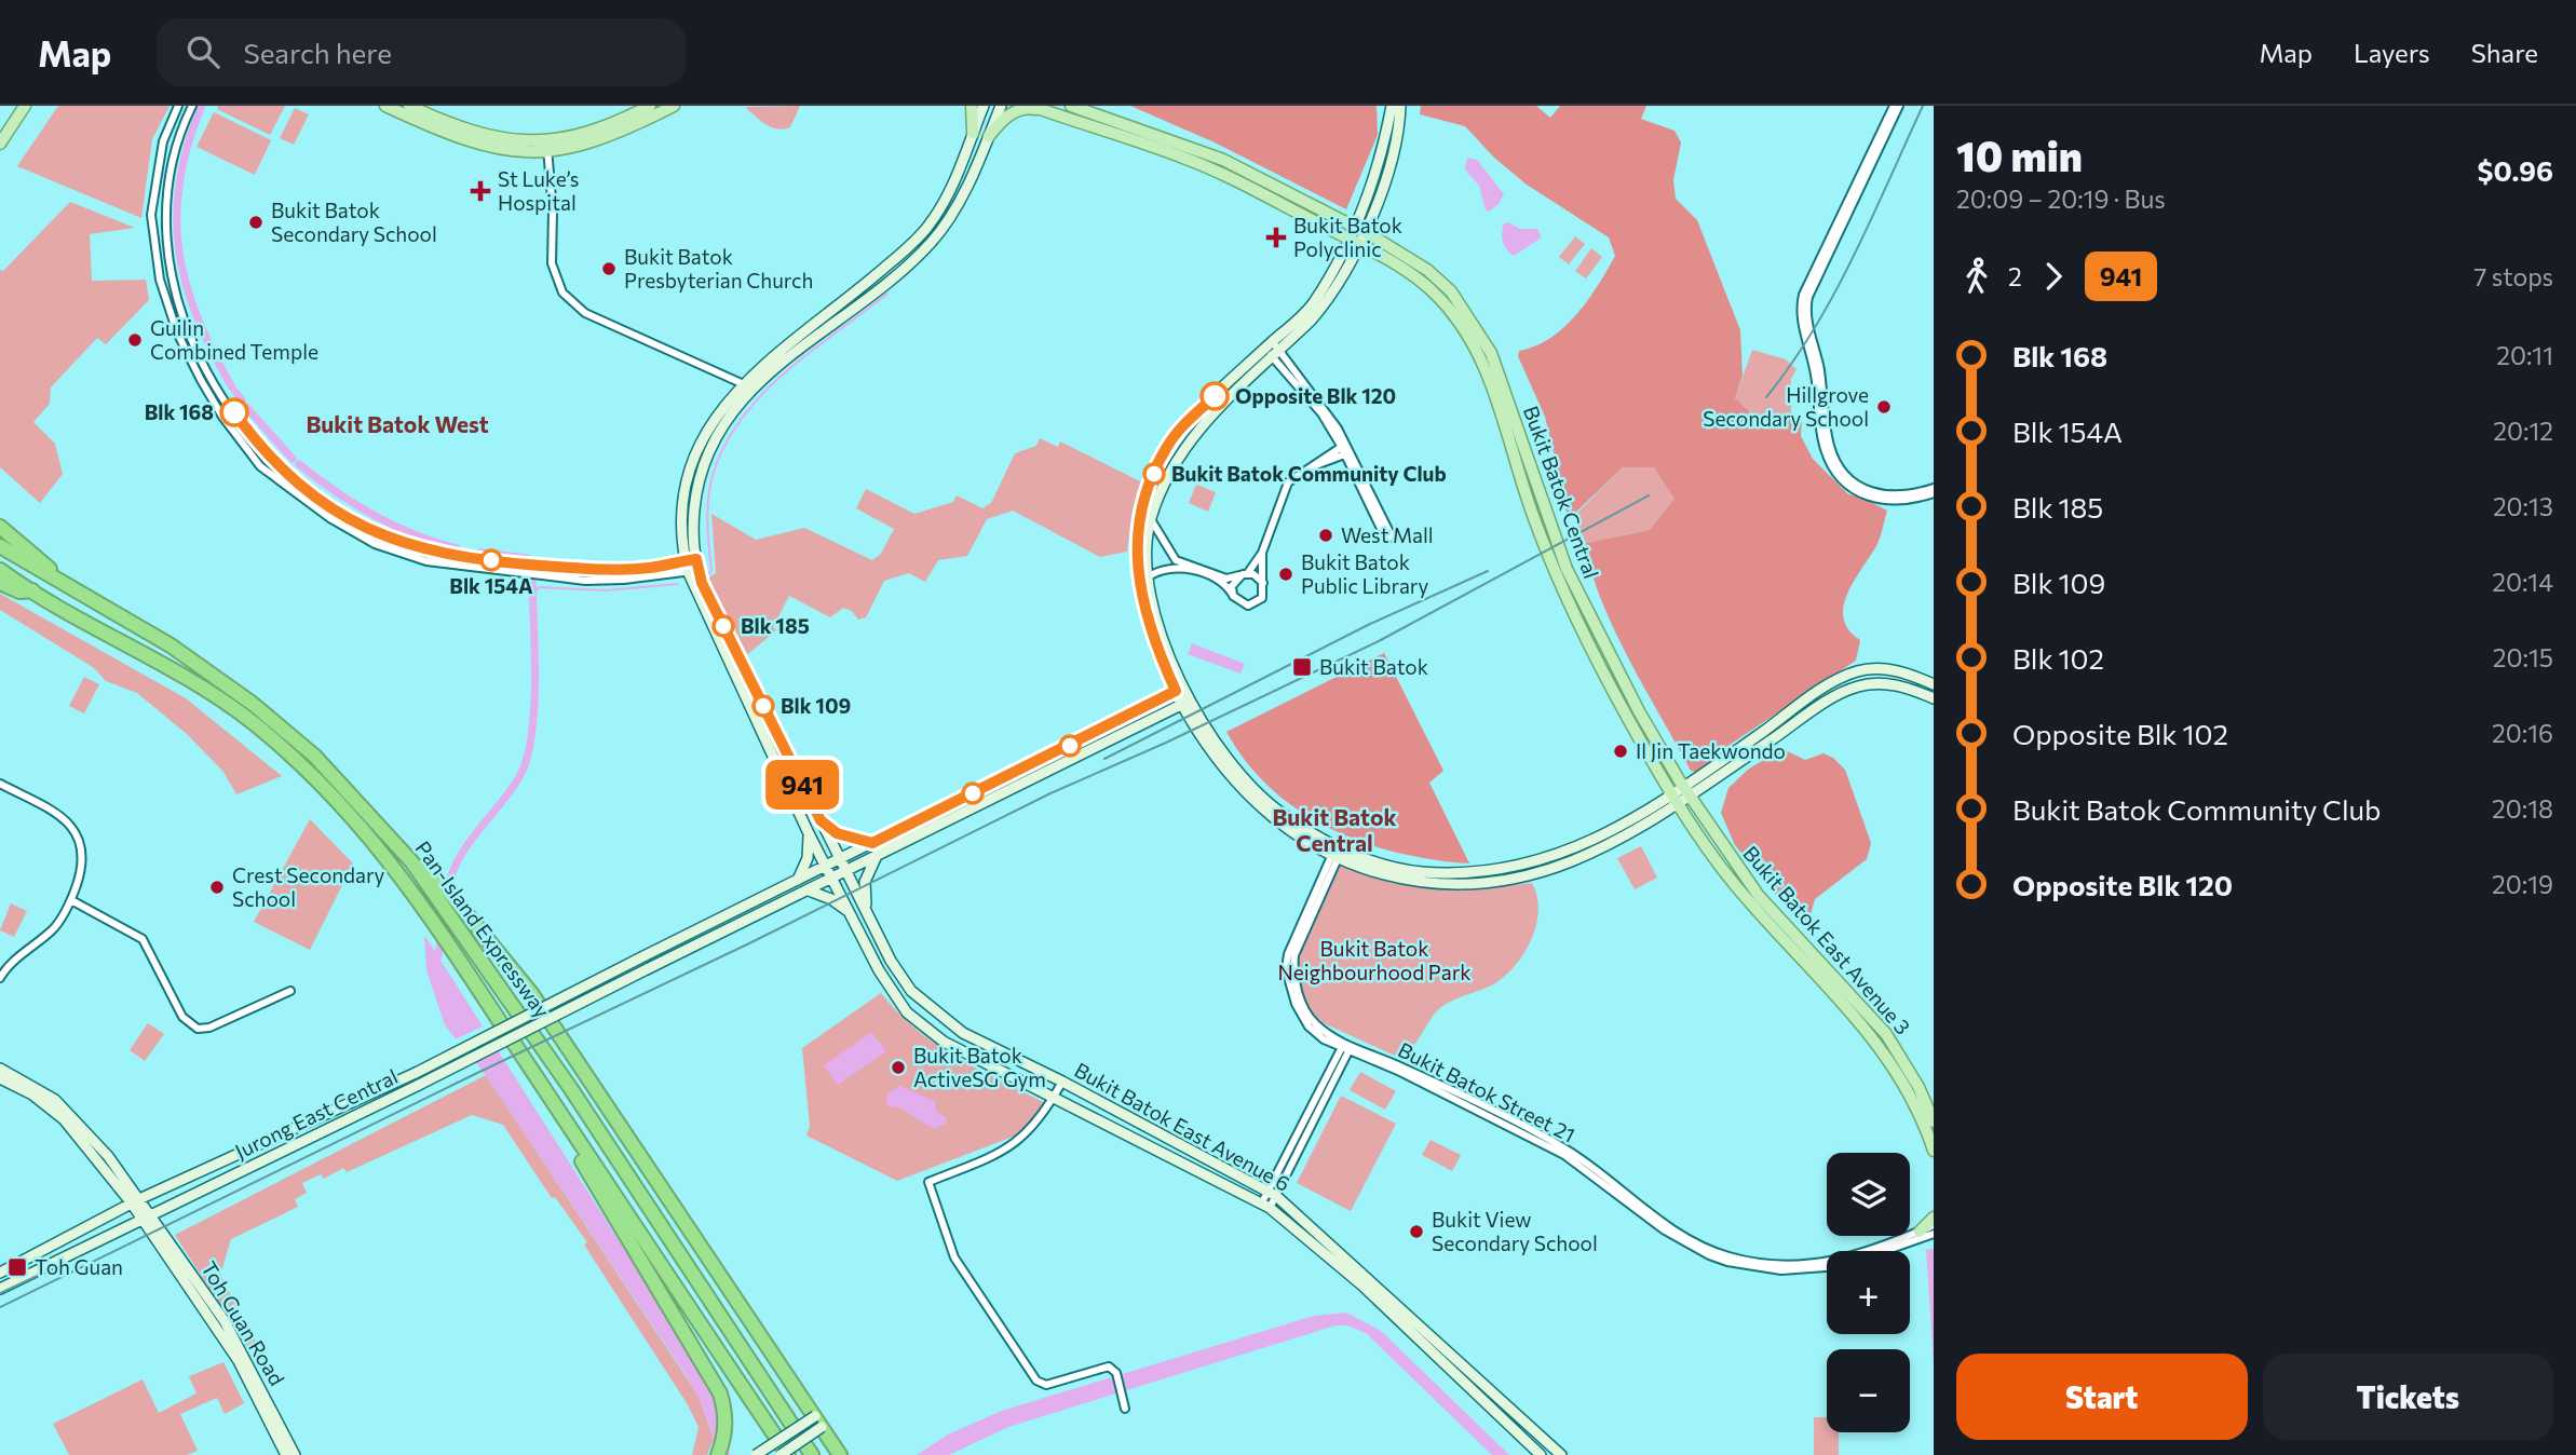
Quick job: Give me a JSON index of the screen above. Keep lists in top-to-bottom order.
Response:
{
  "streets": {
    "highway": ["Pan-Island Expressway"],
    "main road": [
      "Bukit Batok Central",
      "Bukit Batok East Avenue 3",
      "Jurong East Central",
      "Bukit Batok East Avenue 6",
      "Toh Guan Road"
    ],
    "street": ["Bukit Batok Street 21"]
  },
  "crossings": [
    ["Bukit Batok Central", "Bukit Batok East Avenue 3"],
    ["Jurong East Central", "Bukit Batok East Avenue 6"],
    ["Jurong East Central", "Toh Guan Road"]
  ],
  "districts": ["Bukit Batok West", "Bukit Batok Central"],
  "parks": ["Bukit Batok Neighbourhood Park"],
  "places": {
    "health": ["St Luke’s Hospital", "Bukit Batok Polyclinic"],
    "other": [
      "Bukit Batok Secondary School",
      "Bukit Batok Presbyterian Church",
      "Guilin Combined Temple",
      "Opposite Blk 120",
      "Hillgrove Secondary School",
      "Blk 168",
      "Bukit Batok Community Club",
      "West Mall",
      "Blk 154A",
      "Bukit Batok Public Library",
      "Blk 185",
      "Blk 109",
      "Il Jin Taekwondo",
      "Crest Secondary School",
      "Bukit Batok ActiveSG Gym",
      "Bukit View Secondary School"
    ],
    "transit": ["Bukit Batok", "Toh Guan"]
  },
  "lines": ["bus line 941"],
  "page": {
    "header": "Map",
    "search": "Search here",
    "nav": ["Map", "Layers", "Share"],
    "on_map": "941",
    "heading": ["10 min", "20:09 – 20:19 · Bus", "$0.96"],
    "legs": ["2", "941", "7 stops"],
    "list": [
      {
        "name": "Blk 168",
        "value": "20:11"
      },
      {
        "name": "Blk 154A",
        "value": "20:12"
      },
      {
        "name": "Blk 185",
        "value": "20:13"
      },
      {
        "name": "Blk 109",
        "value": "20:14"
      },
      {
        "name": "Blk 102",
        "value": "20:15"
      },
      {
        "name": "Opposite Blk 102",
        "value": "20:16"
      },
      {
        "name": "Bukit Batok Community Club",
        "value": "20:18"
      },
      {
        "name": "Opposite Blk 120",
        "value": "20:19"
      }
    ],
    "map_buttons": ["+", "−"],
    "buttons": ["Start", "Tickets"]
  }
}
